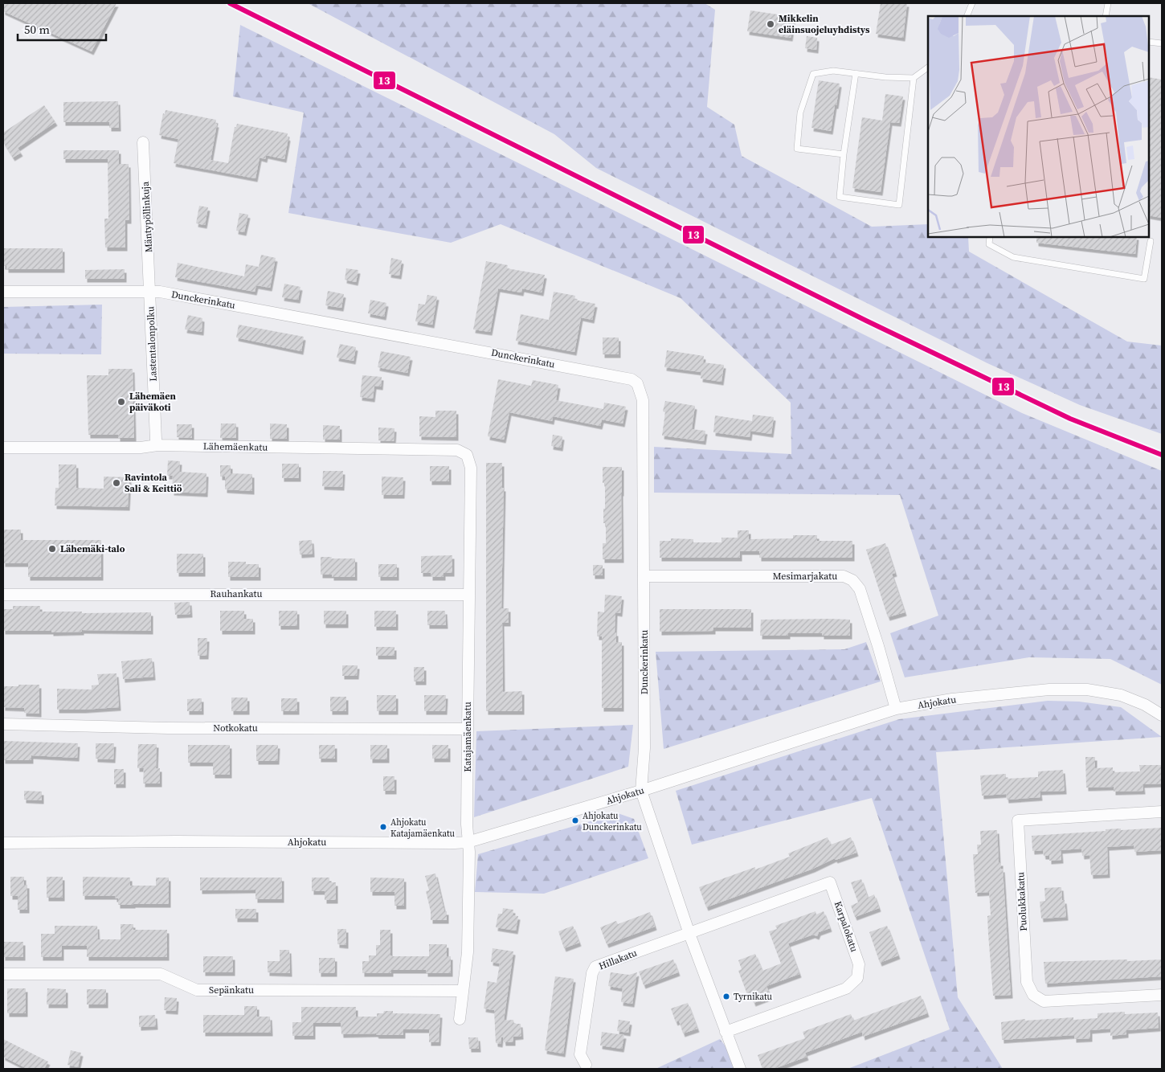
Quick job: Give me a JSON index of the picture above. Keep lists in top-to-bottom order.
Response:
{
  "streets": {
    "street": [
      "Mäntypöllinkuja",
      "Dunckerinkatu",
      "Lastentalonpolku",
      "Lähemäenkatu",
      "Mesimarjakatu",
      "Rauhankatu",
      "Ahjokatu",
      "Notkokatu",
      "Katajamäenkatu",
      "Puolukkakatu",
      "Karpalokatu",
      "Hillakatu",
      "Sepänkatu"
    ]
  },
  "crossings": [
    ["Mäntypöllinkuja", "Dunckerinkatu"],
    ["Mäntypöllinkuja", "Lastentalonpolku"],
    ["Dunckerinkatu", "Lastentalonpolku"],
    ["Dunckerinkatu", "Mesimarjakatu"],
    ["Dunckerinkatu", "Ahjokatu"],
    ["Lastentalonpolku", "Lähemäenkatu"],
    ["Lähemäenkatu", "Katajamäenkatu"],
    ["Mesimarjakatu", "Ahjokatu"],
    ["Rauhankatu", "Katajamäenkatu"],
    ["Ahjokatu", "Katajamäenkatu"],
    ["Notkokatu", "Katajamäenkatu"],
    ["Katajamäenkatu", "Sepänkatu"],
    ["Karpalokatu", "Hillakatu"]
  ],
  "places": [
    "Mikkelin eläinsuojeluyhdistys",
    "Lähemäen päiväkoti",
    "Ravintola Sali & Keittiö",
    "Lähemäki-talo",
    "Ahjokatu Dunckerinkatu",
    "Ahjokatu Katajamäenkatu",
    "Tyrnikatu"
  ],
  "lines": ["transit line 13"],
  "scale_bar": "50 m"
}
